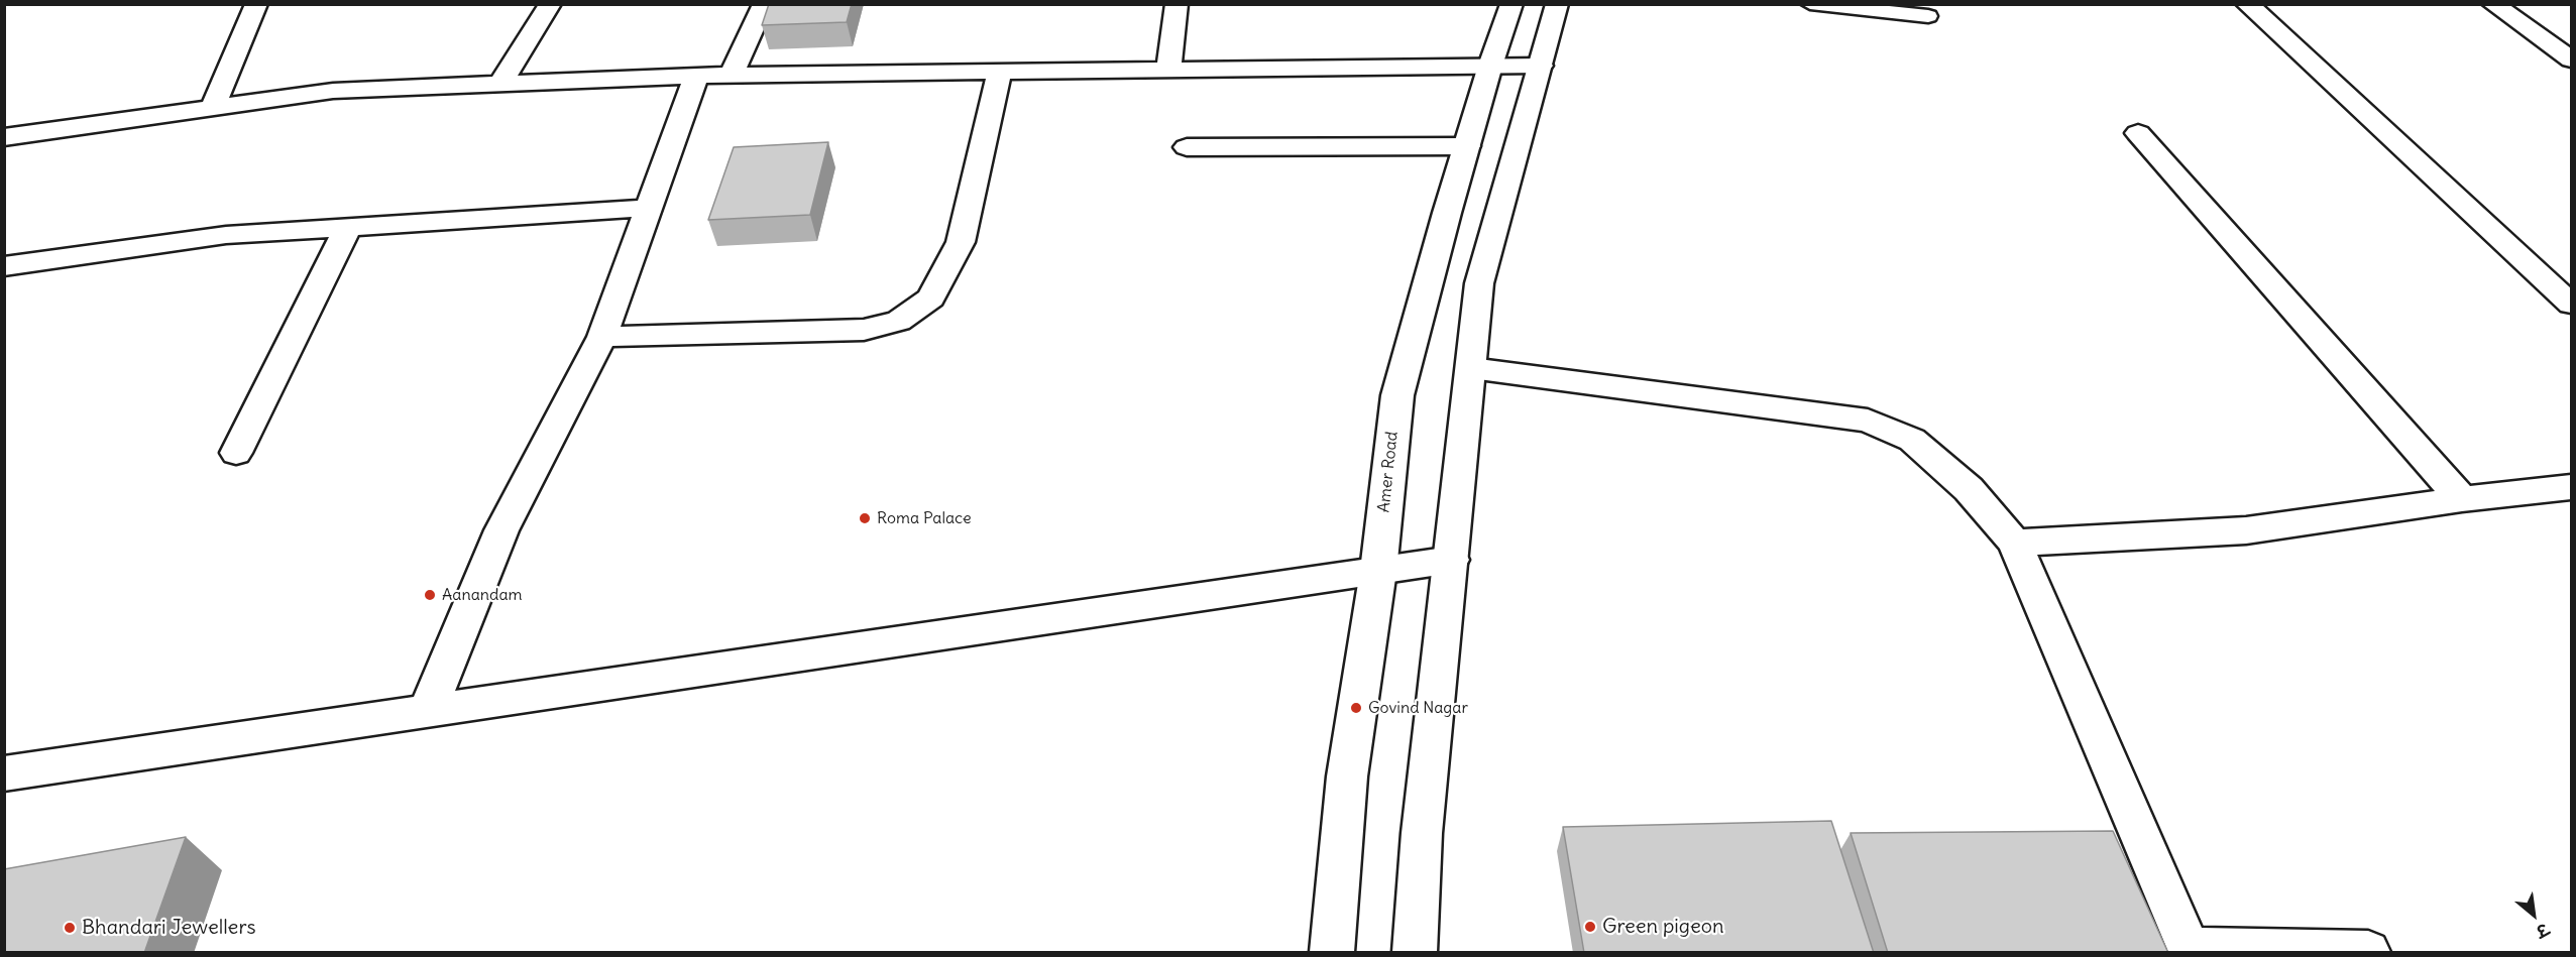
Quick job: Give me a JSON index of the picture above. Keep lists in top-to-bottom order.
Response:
{
  "streets": {
    "street": ["Amer Road"]
  },
  "places": [
    "Roma Palace",
    "Aanandam",
    "Govind Nagar",
    "Green pigeon",
    "Bhandari Jewellers"
  ],
  "north": "bottom right"
}
